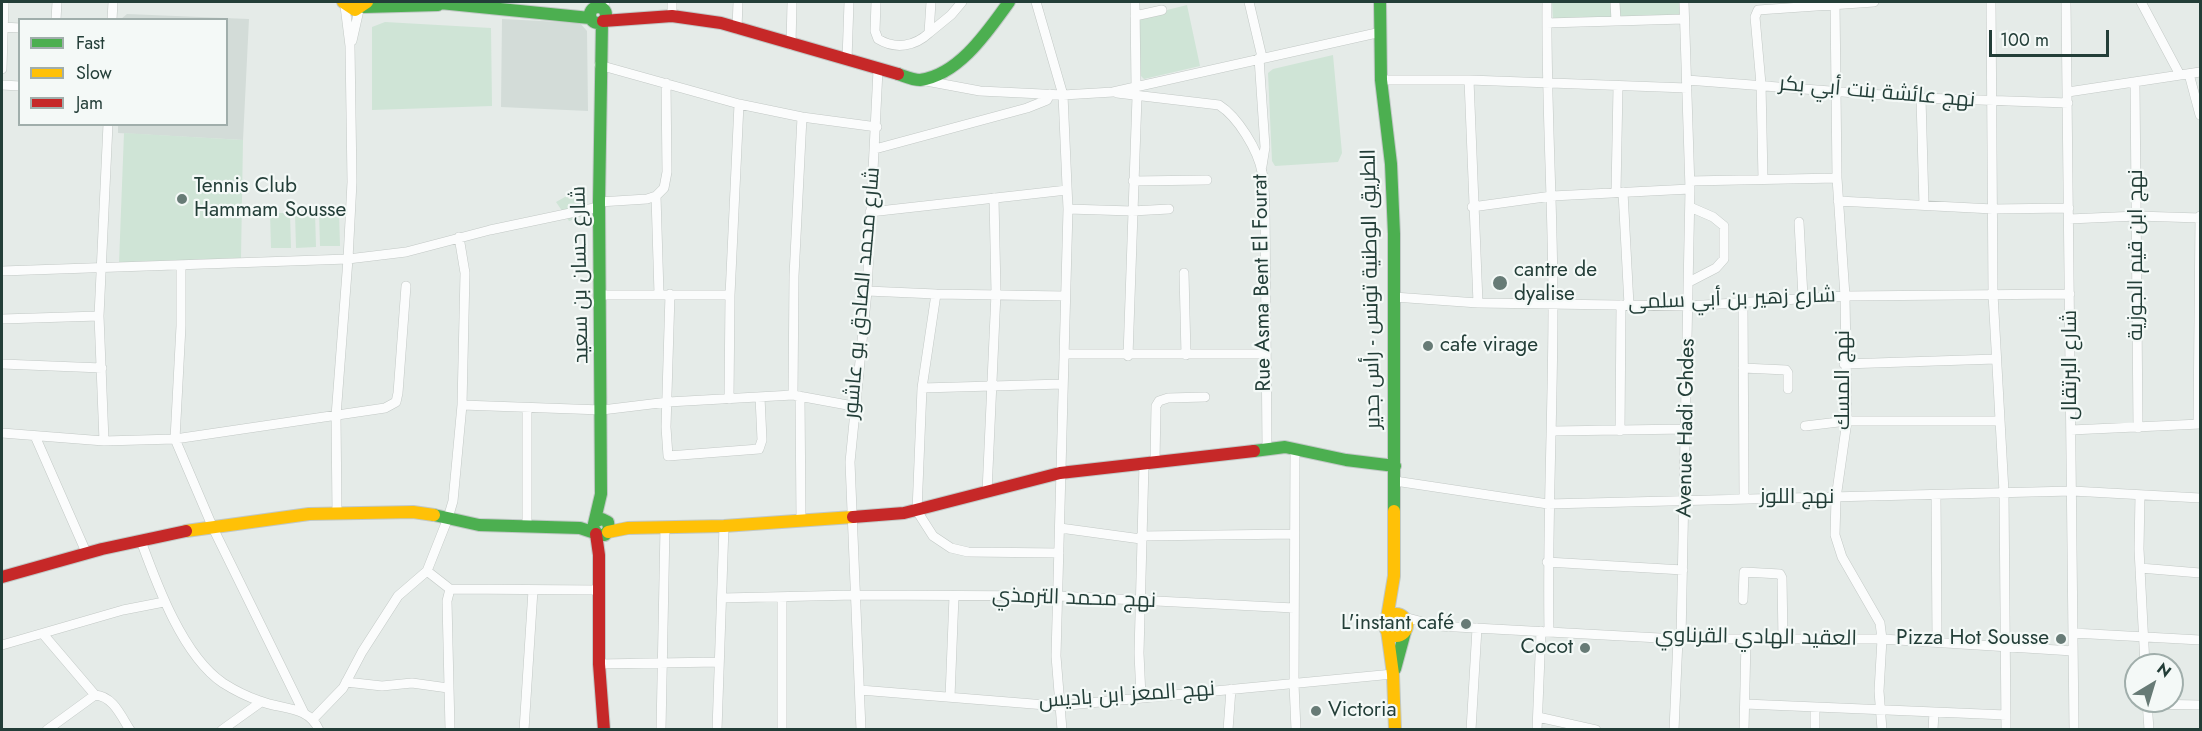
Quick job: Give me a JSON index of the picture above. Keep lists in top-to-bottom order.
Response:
{
  "streets": {
    "street": [
      "نهج عائشة بنت أبي بكر",
      "نهج ابن قيم الجوزية",
      "شارع حسان بن سعيد",
      "Rue Asma Bent El Fourat",
      "الطريق الوطنية تونس - رأس جدير",
      "شارع محمد الصادق بو عاشور",
      "شارع زهير بن أبي سلمى",
      "شارع البرتقال",
      "نهج المسك",
      "Avenue Hadi Ghdes",
      "نهج اللوز",
      "نهج محمد الترمذي",
      "العقيد الهادي القرناوي",
      "نهج المعز ابن باديس"
    ]
  },
  "crossings": [
    ["نهج عائشة بنت أبي بكر", "الطريق الوطنية تونس - رأس جدير"],
    ["نهج عائشة بنت أبي بكر", "شارع البرتقال"],
    ["نهج عائشة بنت أبي بكر", "نهج المسك"],
    ["نهج عائشة بنت أبي بكر", "Avenue Hadi Ghdes"],
    ["الطريق الوطنية تونس - رأس جدير", "شارع زهير بن أبي سلمى"],
    ["الطريق الوطنية تونس - رأس جدير", "نهج اللوز"],
    ["الطريق الوطنية تونس - رأس جدير", "نهج المعز ابن باديس"],
    ["شارع محمد الصادق بو عاشور", "نهج محمد الترمذي"],
    ["شارع زهير بن أبي سلمى", "شارع البرتقال"],
    ["شارع زهير بن أبي سلمى", "نهج المسك"],
    ["شارع زهير بن أبي سلمى", "Avenue Hadi Ghdes"],
    ["شارع البرتقال", "نهج اللوز"],
    ["شارع البرتقال", "العقيد الهادي القرناوي"],
    ["نهج المسك", "نهج اللوز"],
    ["نهج المسك", "العقيد الهادي القرناوي"],
    ["Avenue Hadi Ghdes", "نهج اللوز"],
    ["Avenue Hadi Ghdes", "العقيد الهادي القرناوي"]
  ],
  "places": [
    "Tennis Club Hammam Sousse",
    "cantre de dyalise",
    "cafe virage",
    "L'instant café",
    "Pizza Hot Sousse",
    "Cocot",
    "Victoria"
  ],
  "legend": ["Fast", "Slow", "Jam"],
  "scale_bar": "100 m",
  "north": "top right"
}
